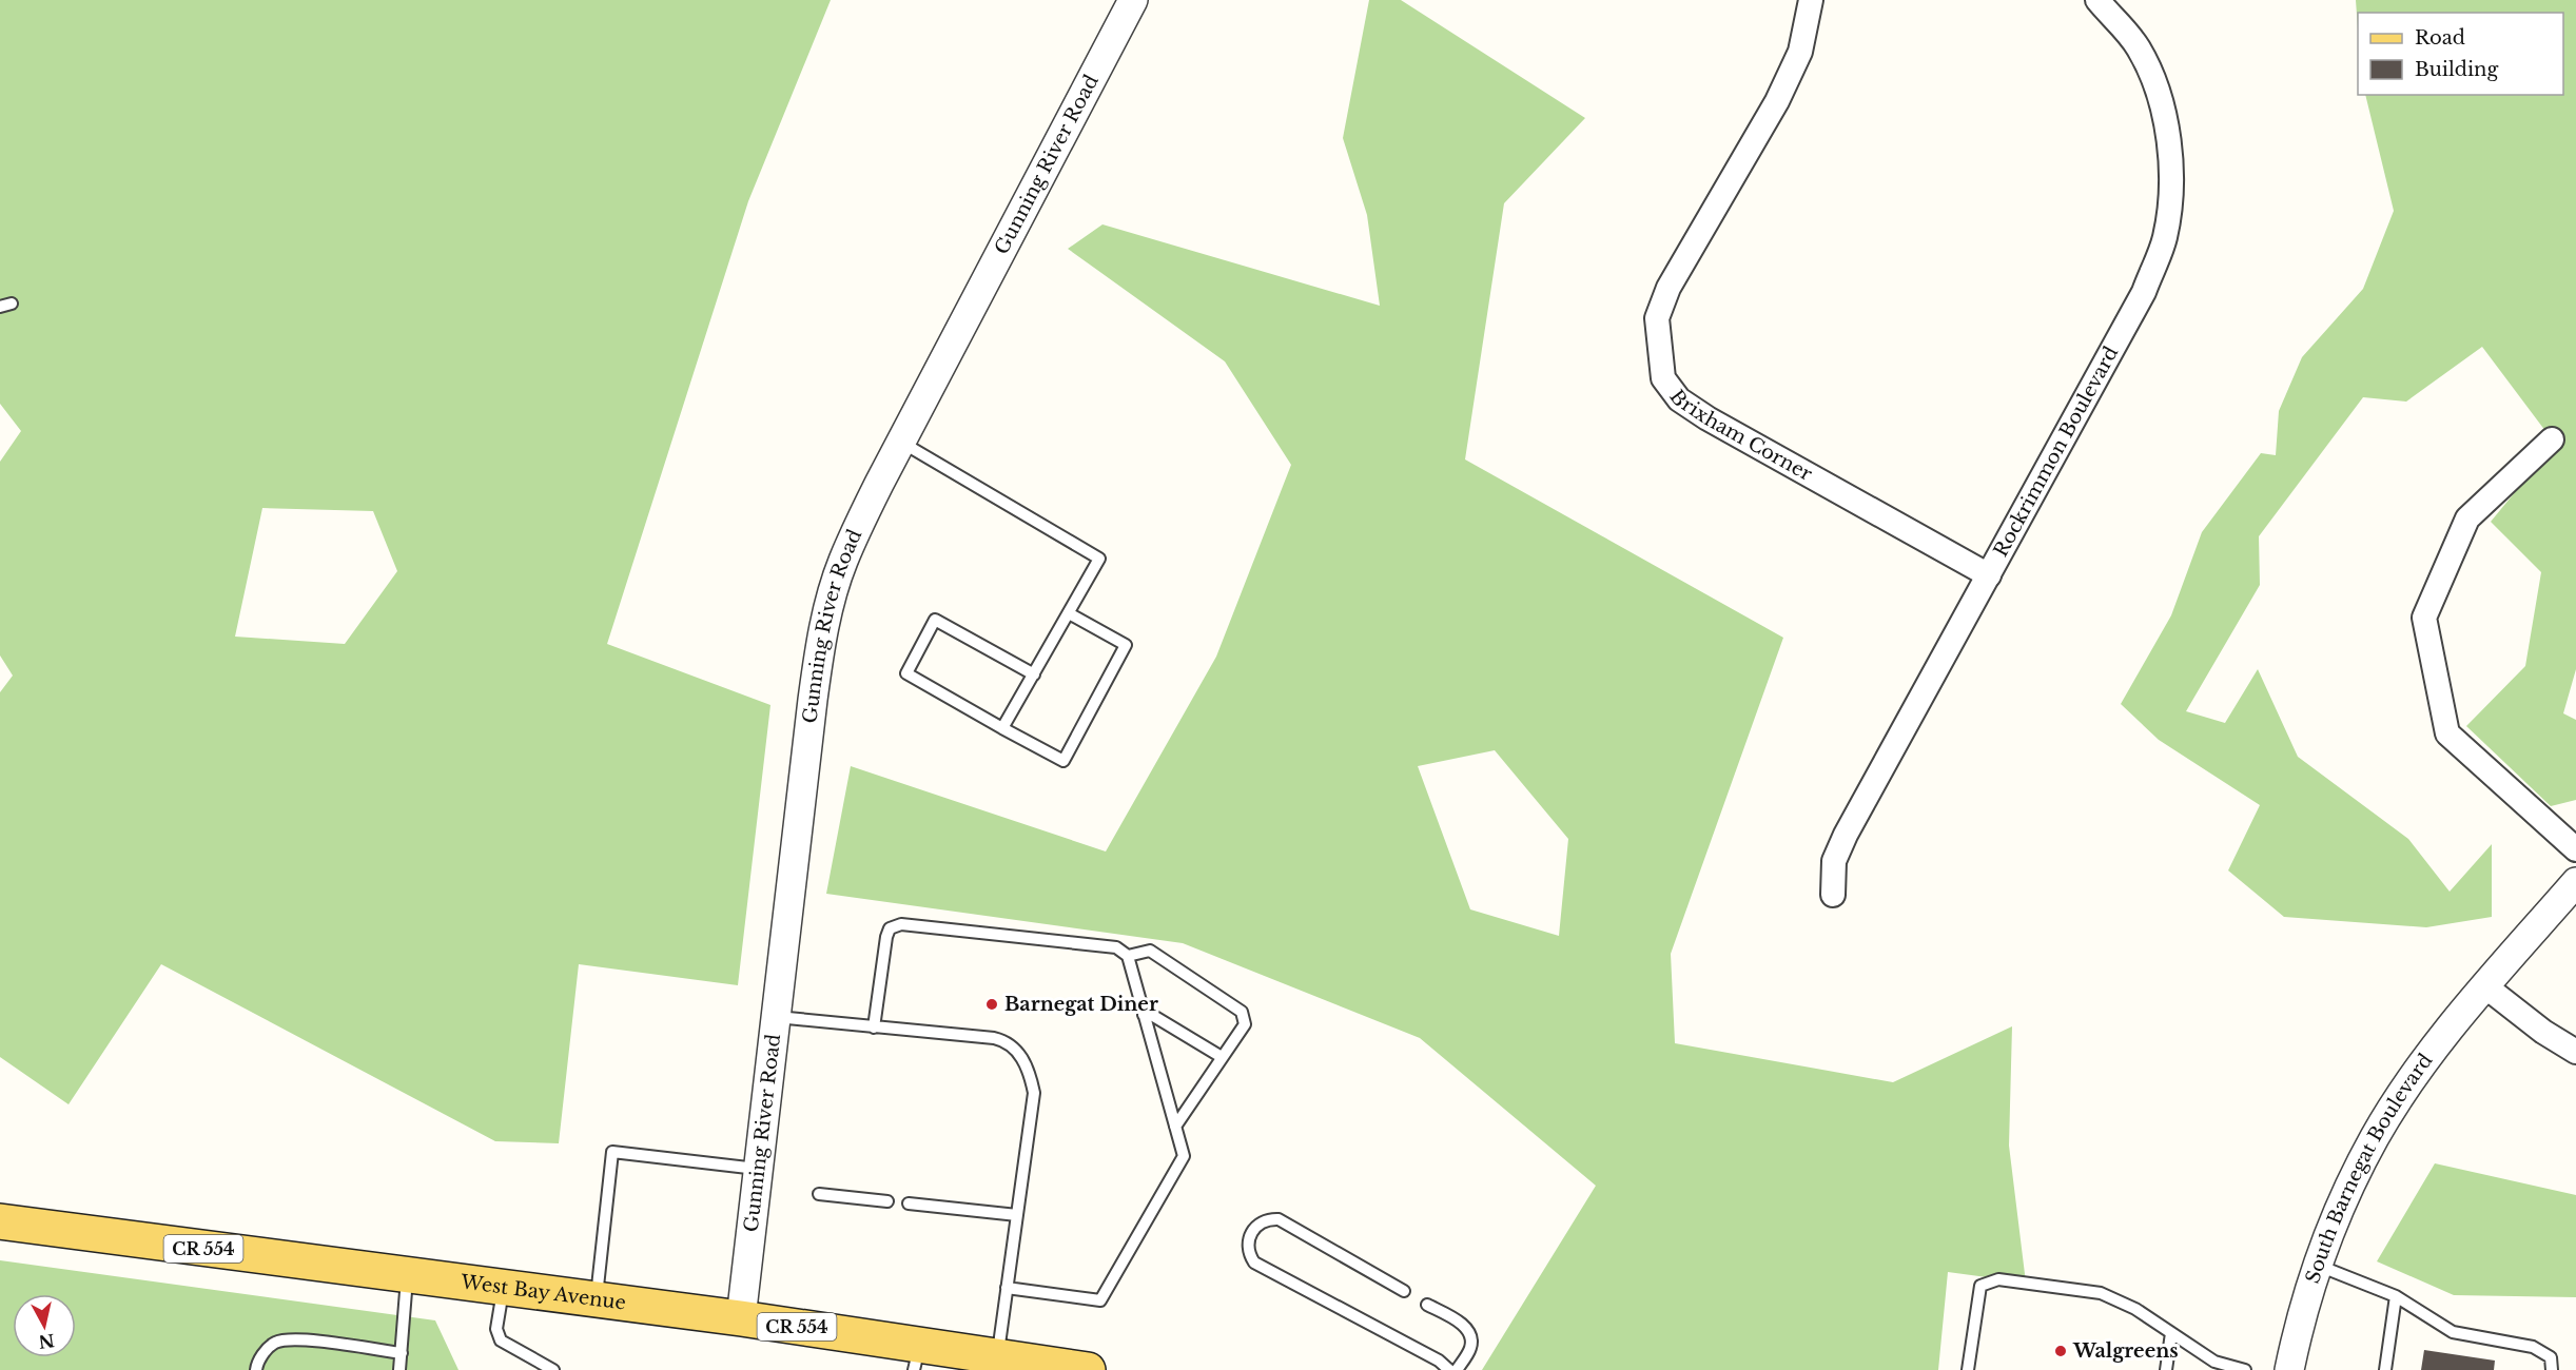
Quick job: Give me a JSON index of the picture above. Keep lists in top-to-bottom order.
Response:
{
  "streets": {
    "main road": ["CR 554", "West Bay Avenue"],
    "street": [
      "Gunning River Road",
      "Brixham Corner",
      "Rockrimmon Boulevard",
      "South Barnegat Boulevard"
    ]
  },
  "crossings": [
    ["Gunning River Road", "West Bay Avenue"],
    ["Brixham Corner", "Rockrimmon Boulevard"]
  ],
  "places": ["Barnegat Diner", "Walgreens"],
  "legend": ["Road", "Building"],
  "north": "bottom"
}
